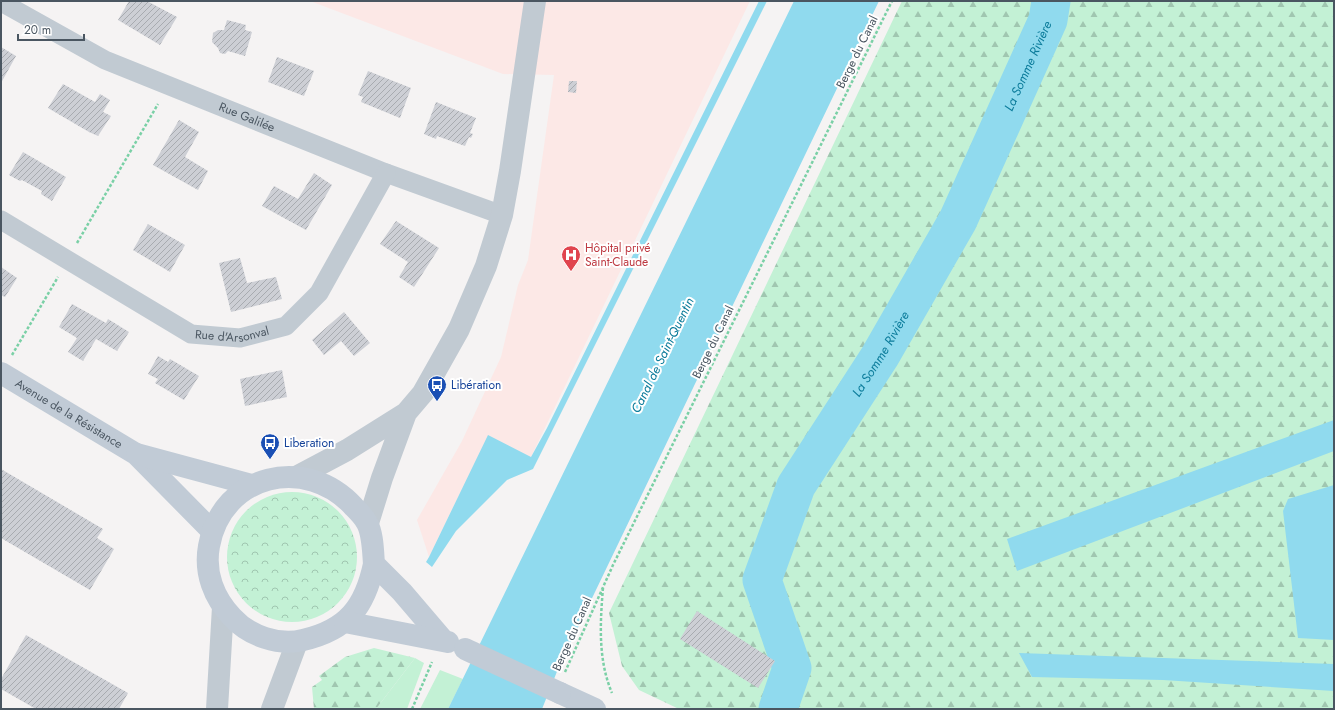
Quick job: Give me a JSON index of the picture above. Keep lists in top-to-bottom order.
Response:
{
  "streets": {
    "main road": ["Avenue de la Résistance"],
    "street": ["Rue Galilée", "Rue d'Arsonval"],
    "path": ["Berge du Canal"]
  },
  "crossings": [
    ["Rue Galilée", "Rue d'Arsonval"]
  ],
  "water": ["La Somme Rivière", "Canal de Saint-Quentin"],
  "places": {
    "hospital": ["Hôpital privé Saint-Claude"],
    "bus stop": ["Libération", "Liberation"]
  },
  "scale_bar": "20 m"
}
